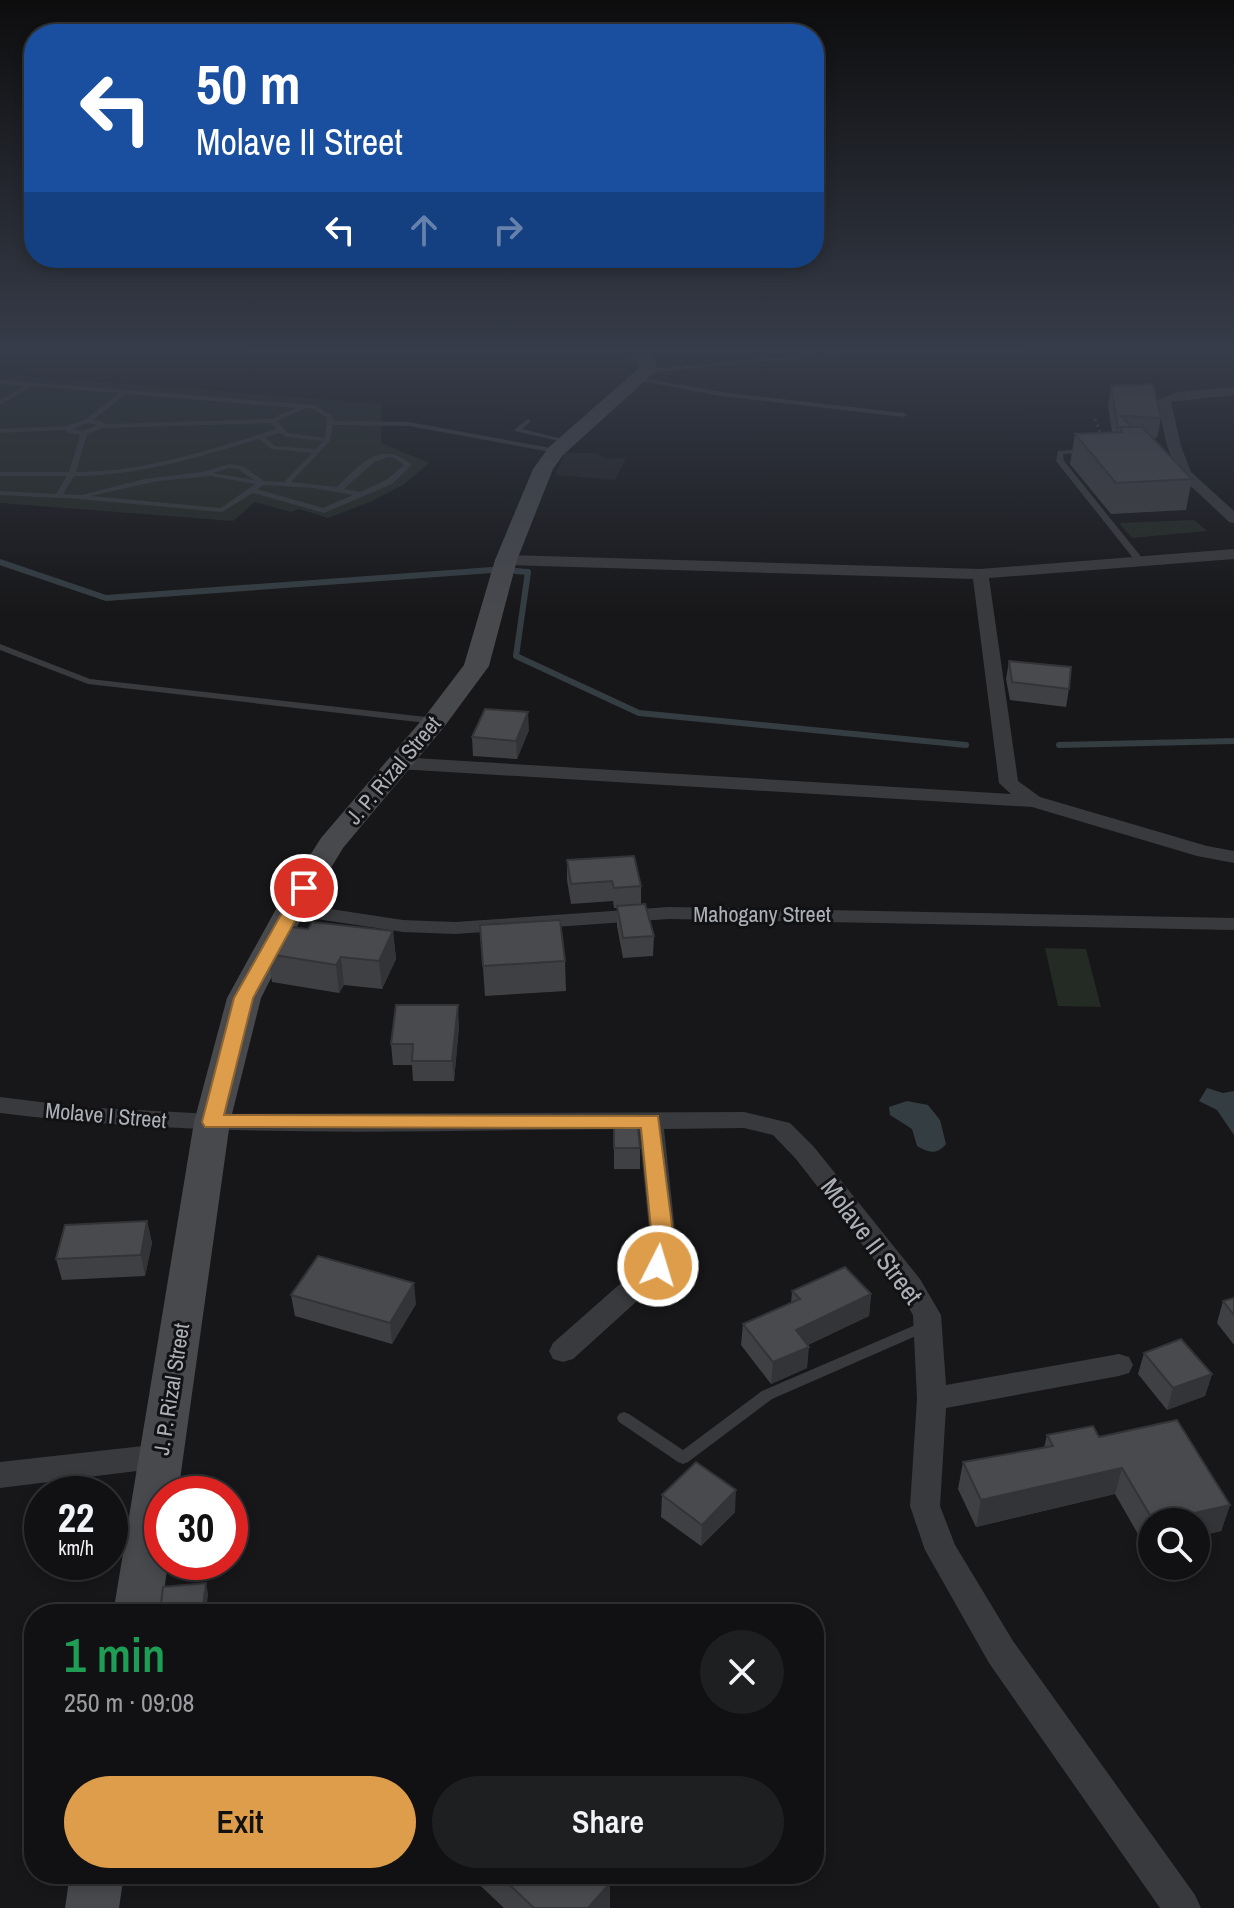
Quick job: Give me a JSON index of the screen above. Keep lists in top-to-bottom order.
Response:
{
  "streets": {
    "main road": ["J. P. Rizal Street"],
    "street": ["Mahogany Street", "Molave I Street", "Molave II Street"]
  },
  "crossings": [
    ["J. P. Rizal Street", "Mahogany Street"],
    ["J. P. Rizal Street", "Molave I Street"],
    ["J. P. Rizal Street", "Molave II Street"],
    ["Molave I Street", "Molave II Street"]
  ],
  "page": {
    "turn": ["50 m", "Molave II Street"],
    "speed": "22 km/h",
    "limit": "30",
    "heading": ["1 min", "250 m · 09:08"],
    "buttons": ["Exit", "Share"]
  }
}
